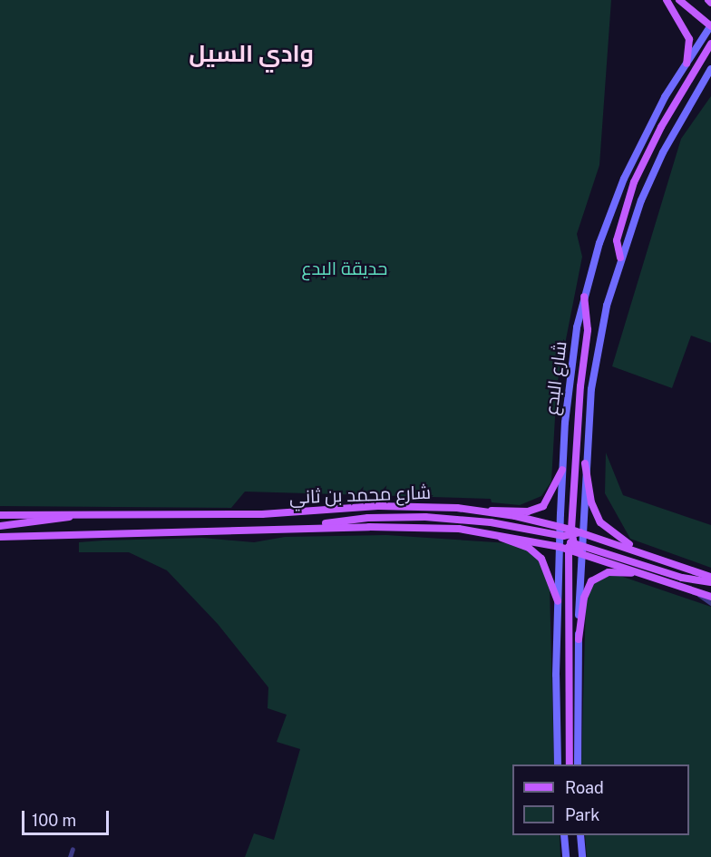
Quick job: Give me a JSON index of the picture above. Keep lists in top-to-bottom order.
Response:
{
  "streets": {
    "main road": ["شارع البدع", "شارع محمد بن ثاني"]
  },
  "crossings": [
    ["شارع البدع", "شارع محمد بن ثاني"]
  ],
  "districts": ["وادي السيل"],
  "parks": ["حديقة البدع"],
  "legend": ["Road", "Park"],
  "scale_bar": "100 m"
}
